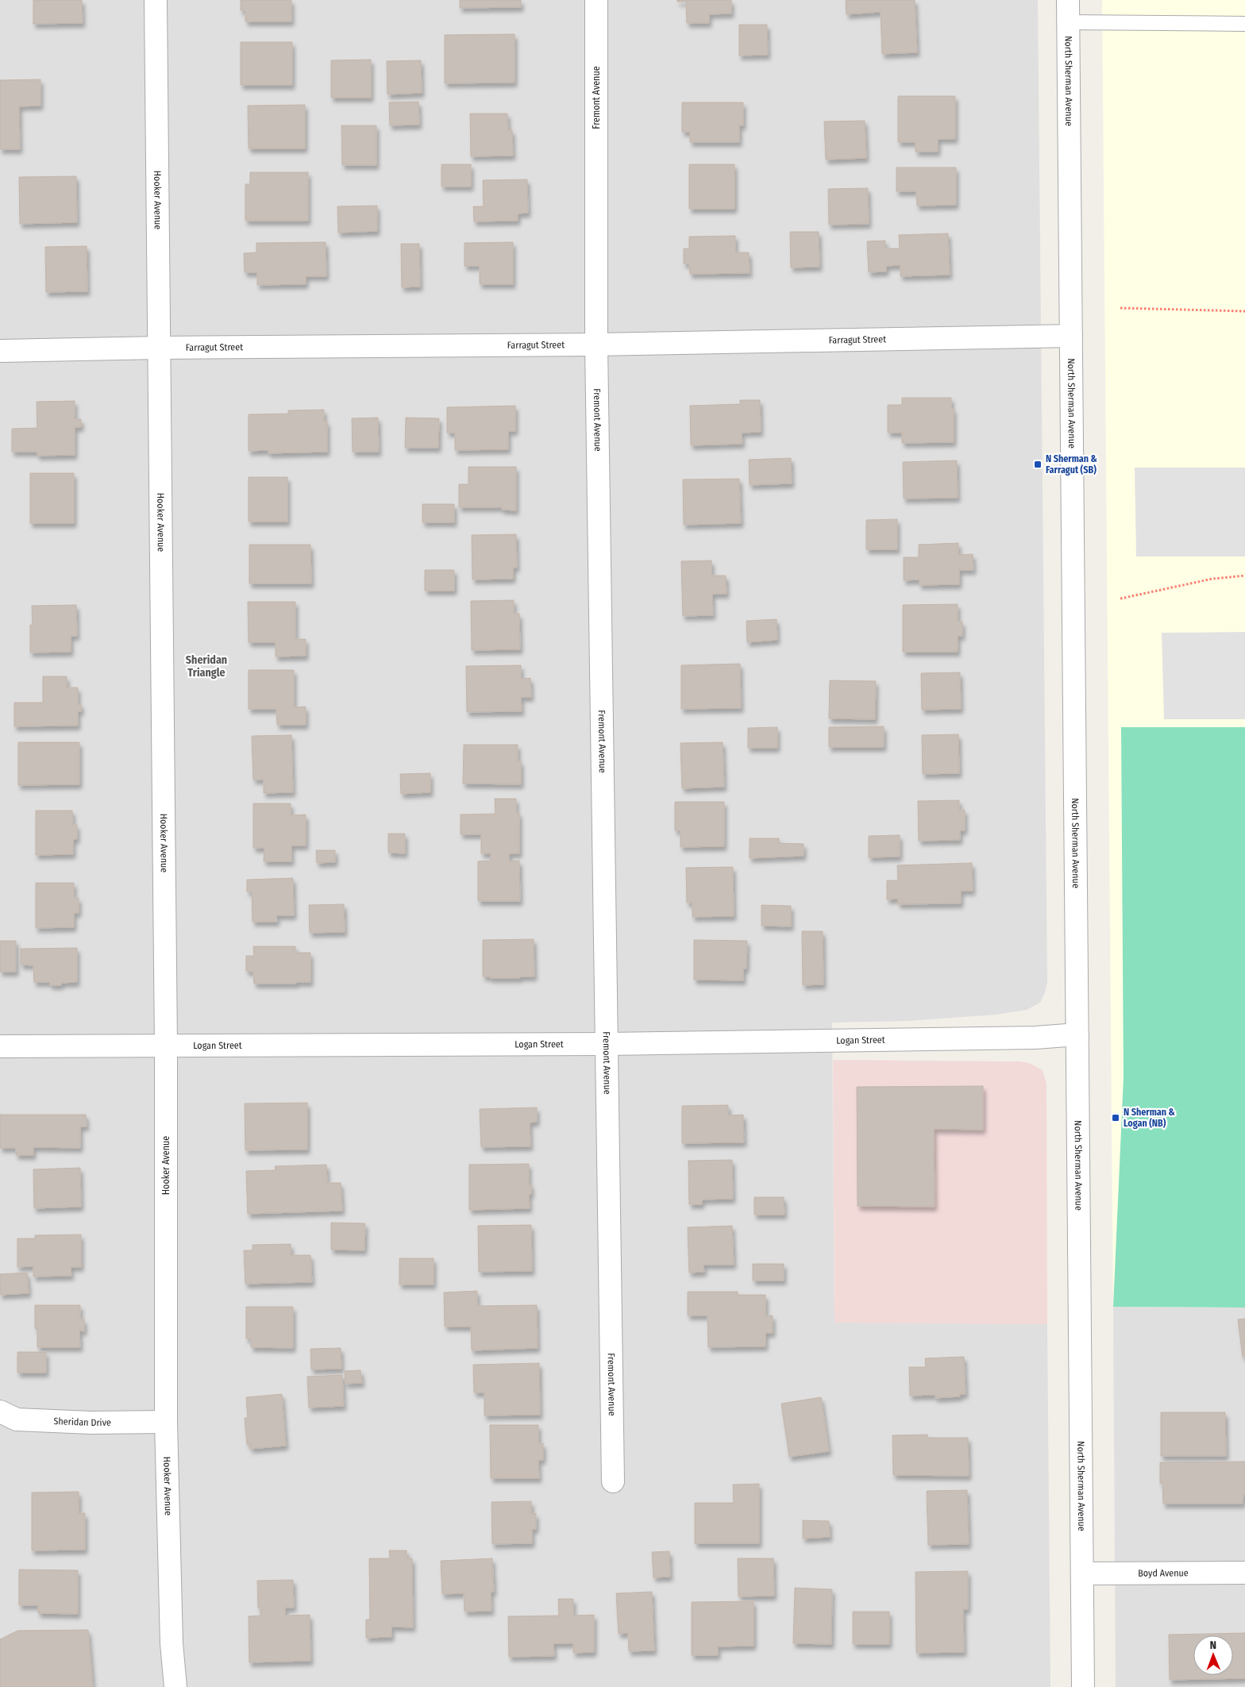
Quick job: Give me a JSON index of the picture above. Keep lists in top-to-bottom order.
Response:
{
  "streets": {
    "street": [
      "North Sherman Avenue",
      "Fremont Avenue",
      "Hooker Avenue",
      "Farragut Street",
      "Logan Street",
      "Sheridan Drive",
      "Boyd Avenue"
    ]
  },
  "crossings": [
    ["North Sherman Avenue", "Farragut Street"],
    ["North Sherman Avenue", "Logan Street"],
    ["North Sherman Avenue", "Boyd Avenue"],
    ["Fremont Avenue", "Farragut Street"],
    ["Fremont Avenue", "Logan Street"],
    ["Hooker Avenue", "Farragut Street"],
    ["Hooker Avenue", "Logan Street"],
    ["Hooker Avenue", "Sheridan Drive"]
  ],
  "districts": ["Sheridan Triangle"],
  "places": {
    "transit": ["N Sherman & Farragut (SB)", "N Sherman & Logan (NB)"]
  },
  "north": "top"
}
